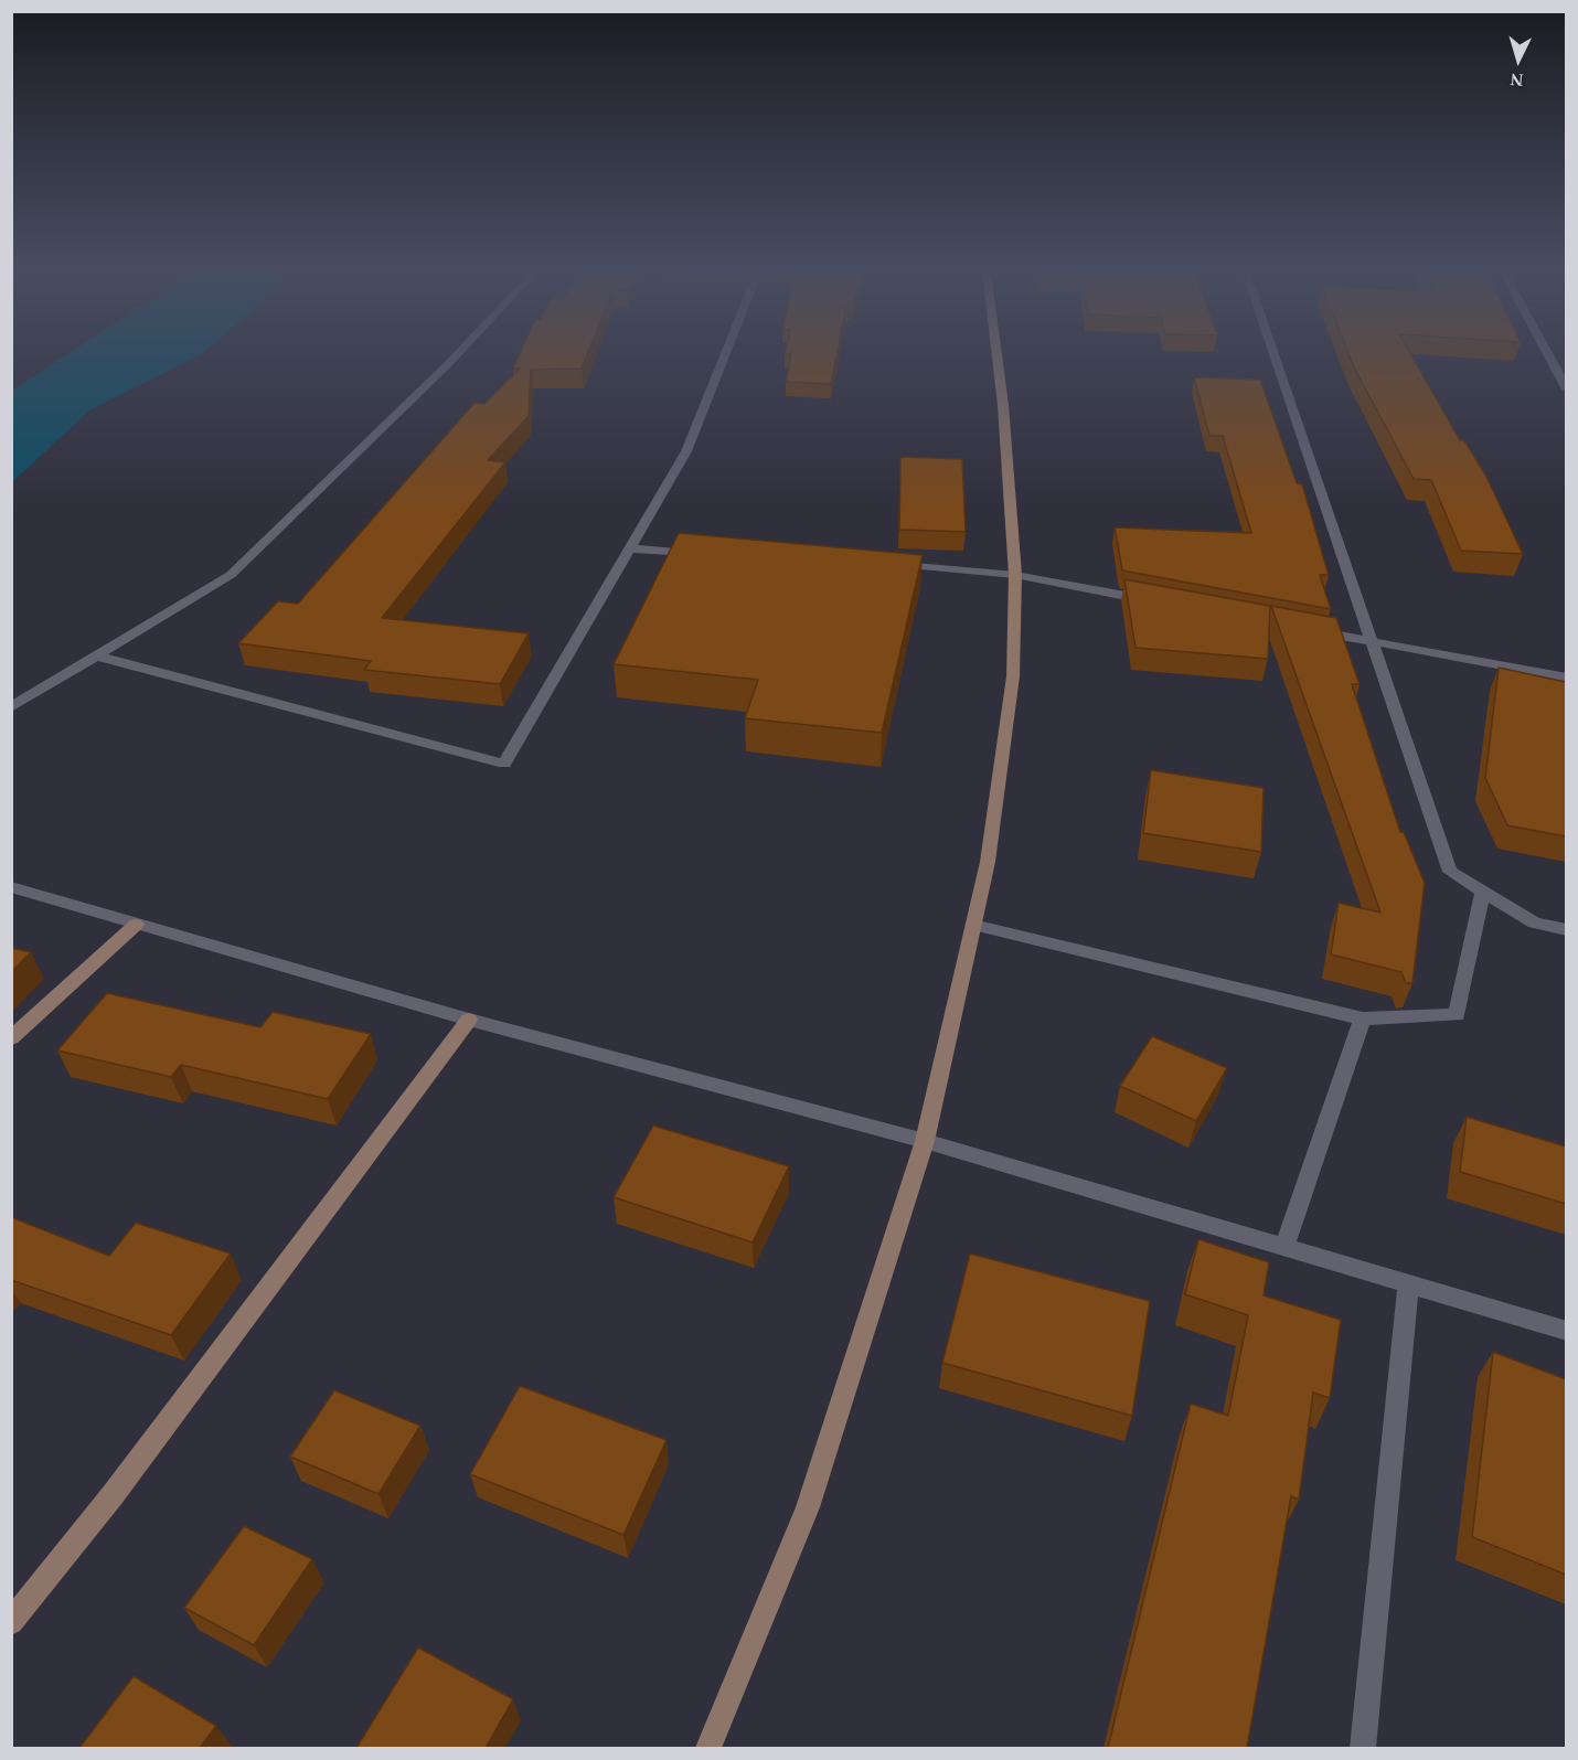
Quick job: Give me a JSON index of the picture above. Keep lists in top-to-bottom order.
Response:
{
  "north": "bottom"
}
